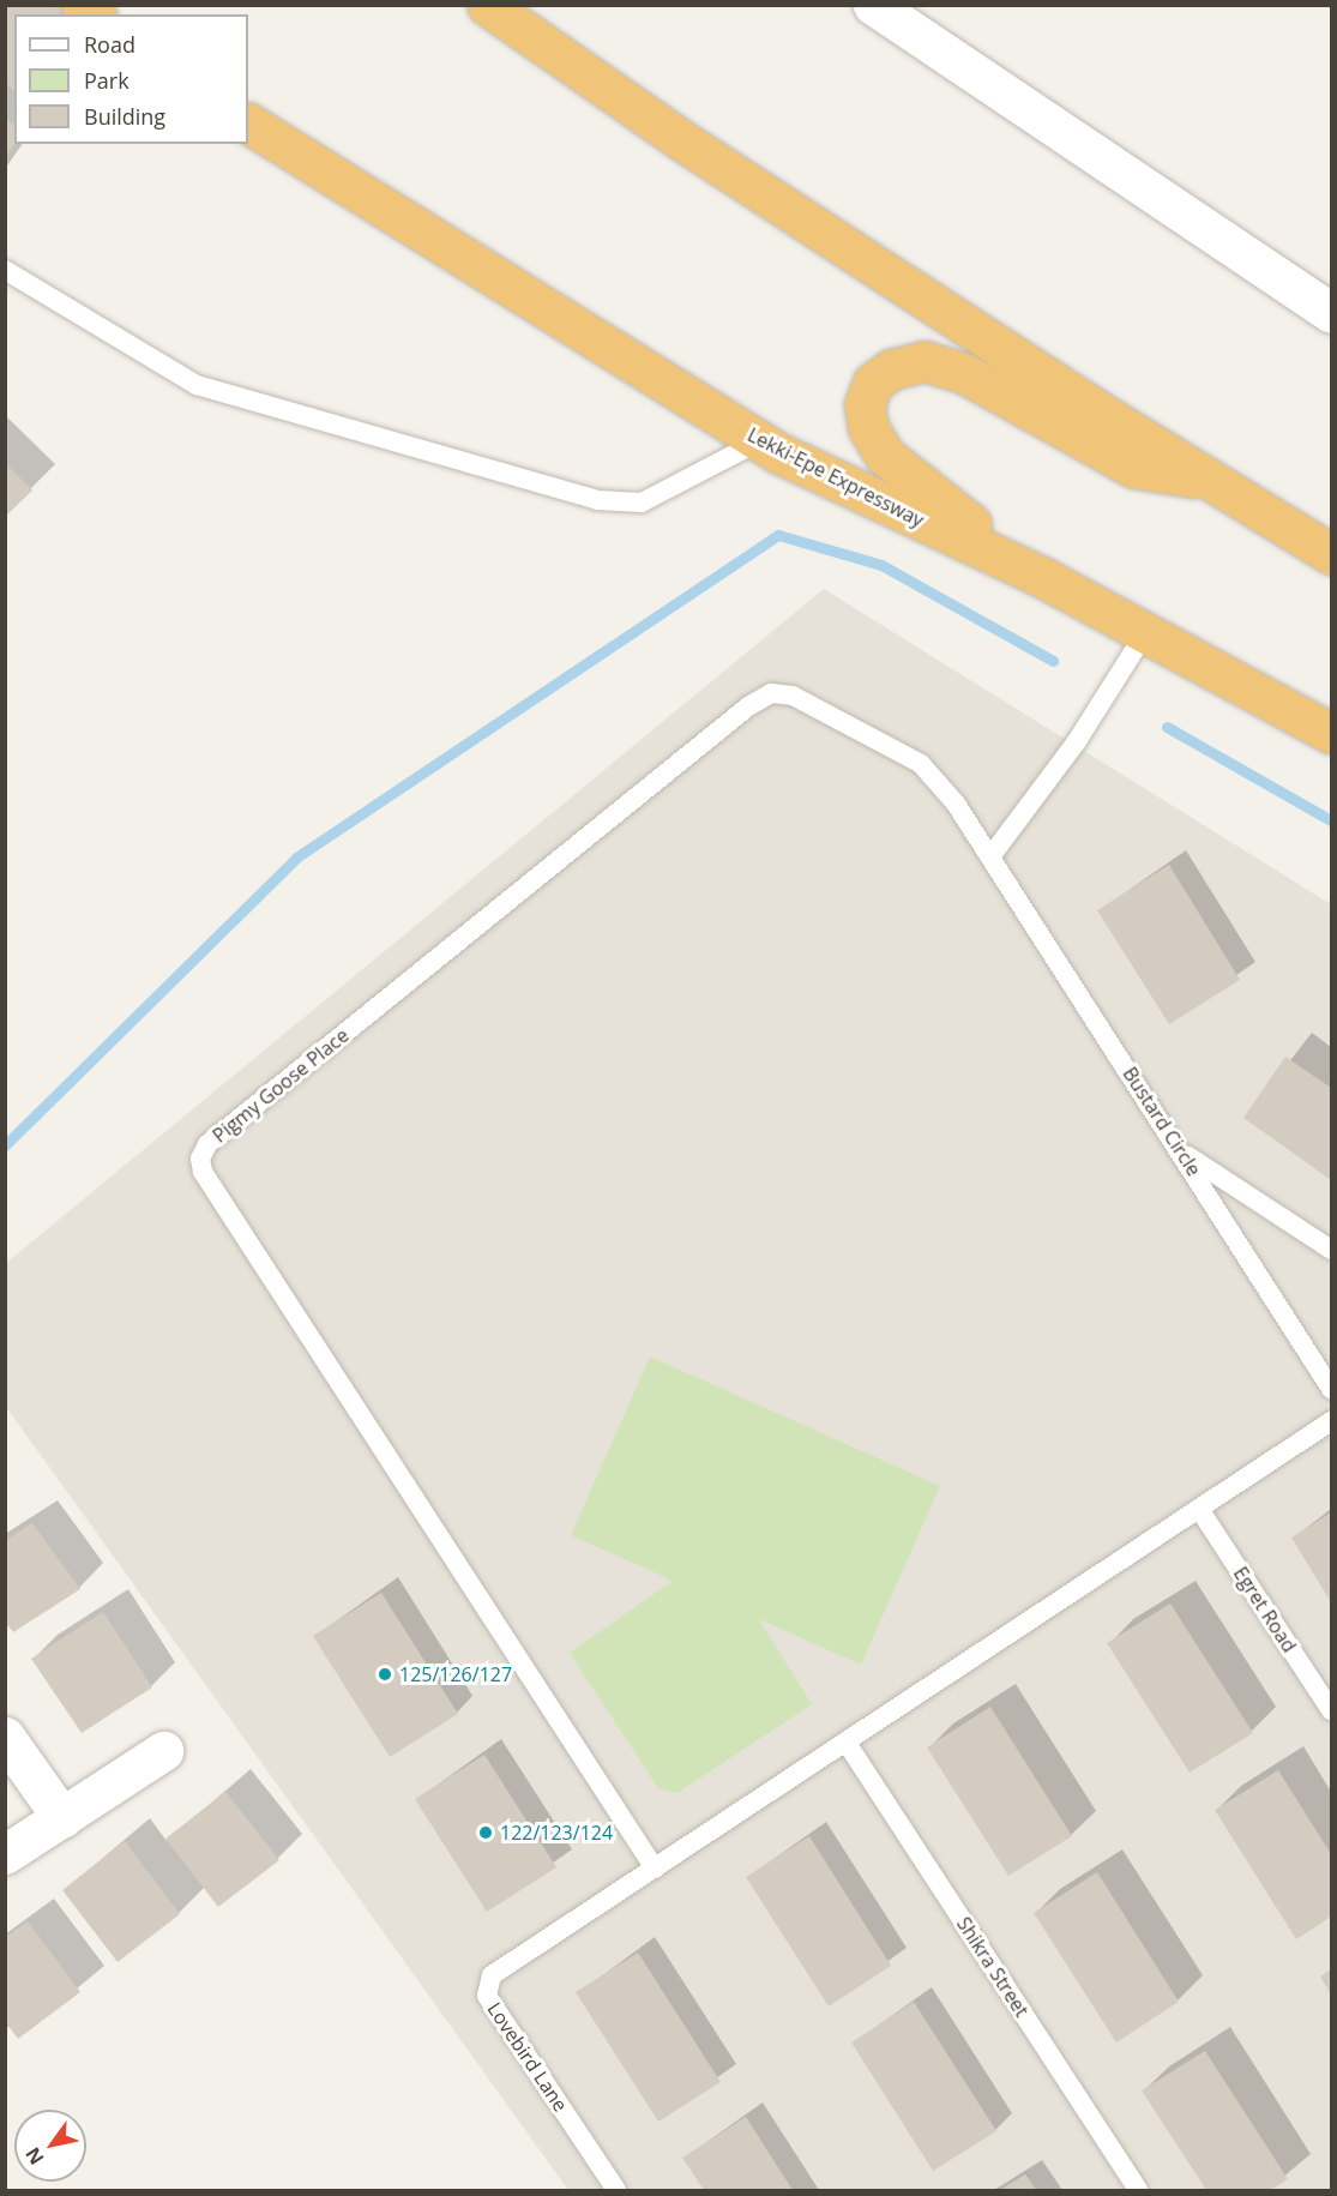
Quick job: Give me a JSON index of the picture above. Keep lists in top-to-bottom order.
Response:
{
  "streets": {
    "highway": ["Lekki-Epe Expressway"],
    "lane": [
      "Pigmy Goose Place",
      "Bustard Circle",
      "Egret Road",
      "Shikra Street",
      "Lovebird Lane"
    ]
  },
  "crossings": [
    ["Pigmy Goose Place", "Bustard Circle"],
    ["Pigmy Goose Place", "Lovebird Lane"]
  ],
  "places": ["125/126/127", "122/123/124"],
  "legend": ["Road", "Park", "Building"],
  "north": "bottom left"
}
